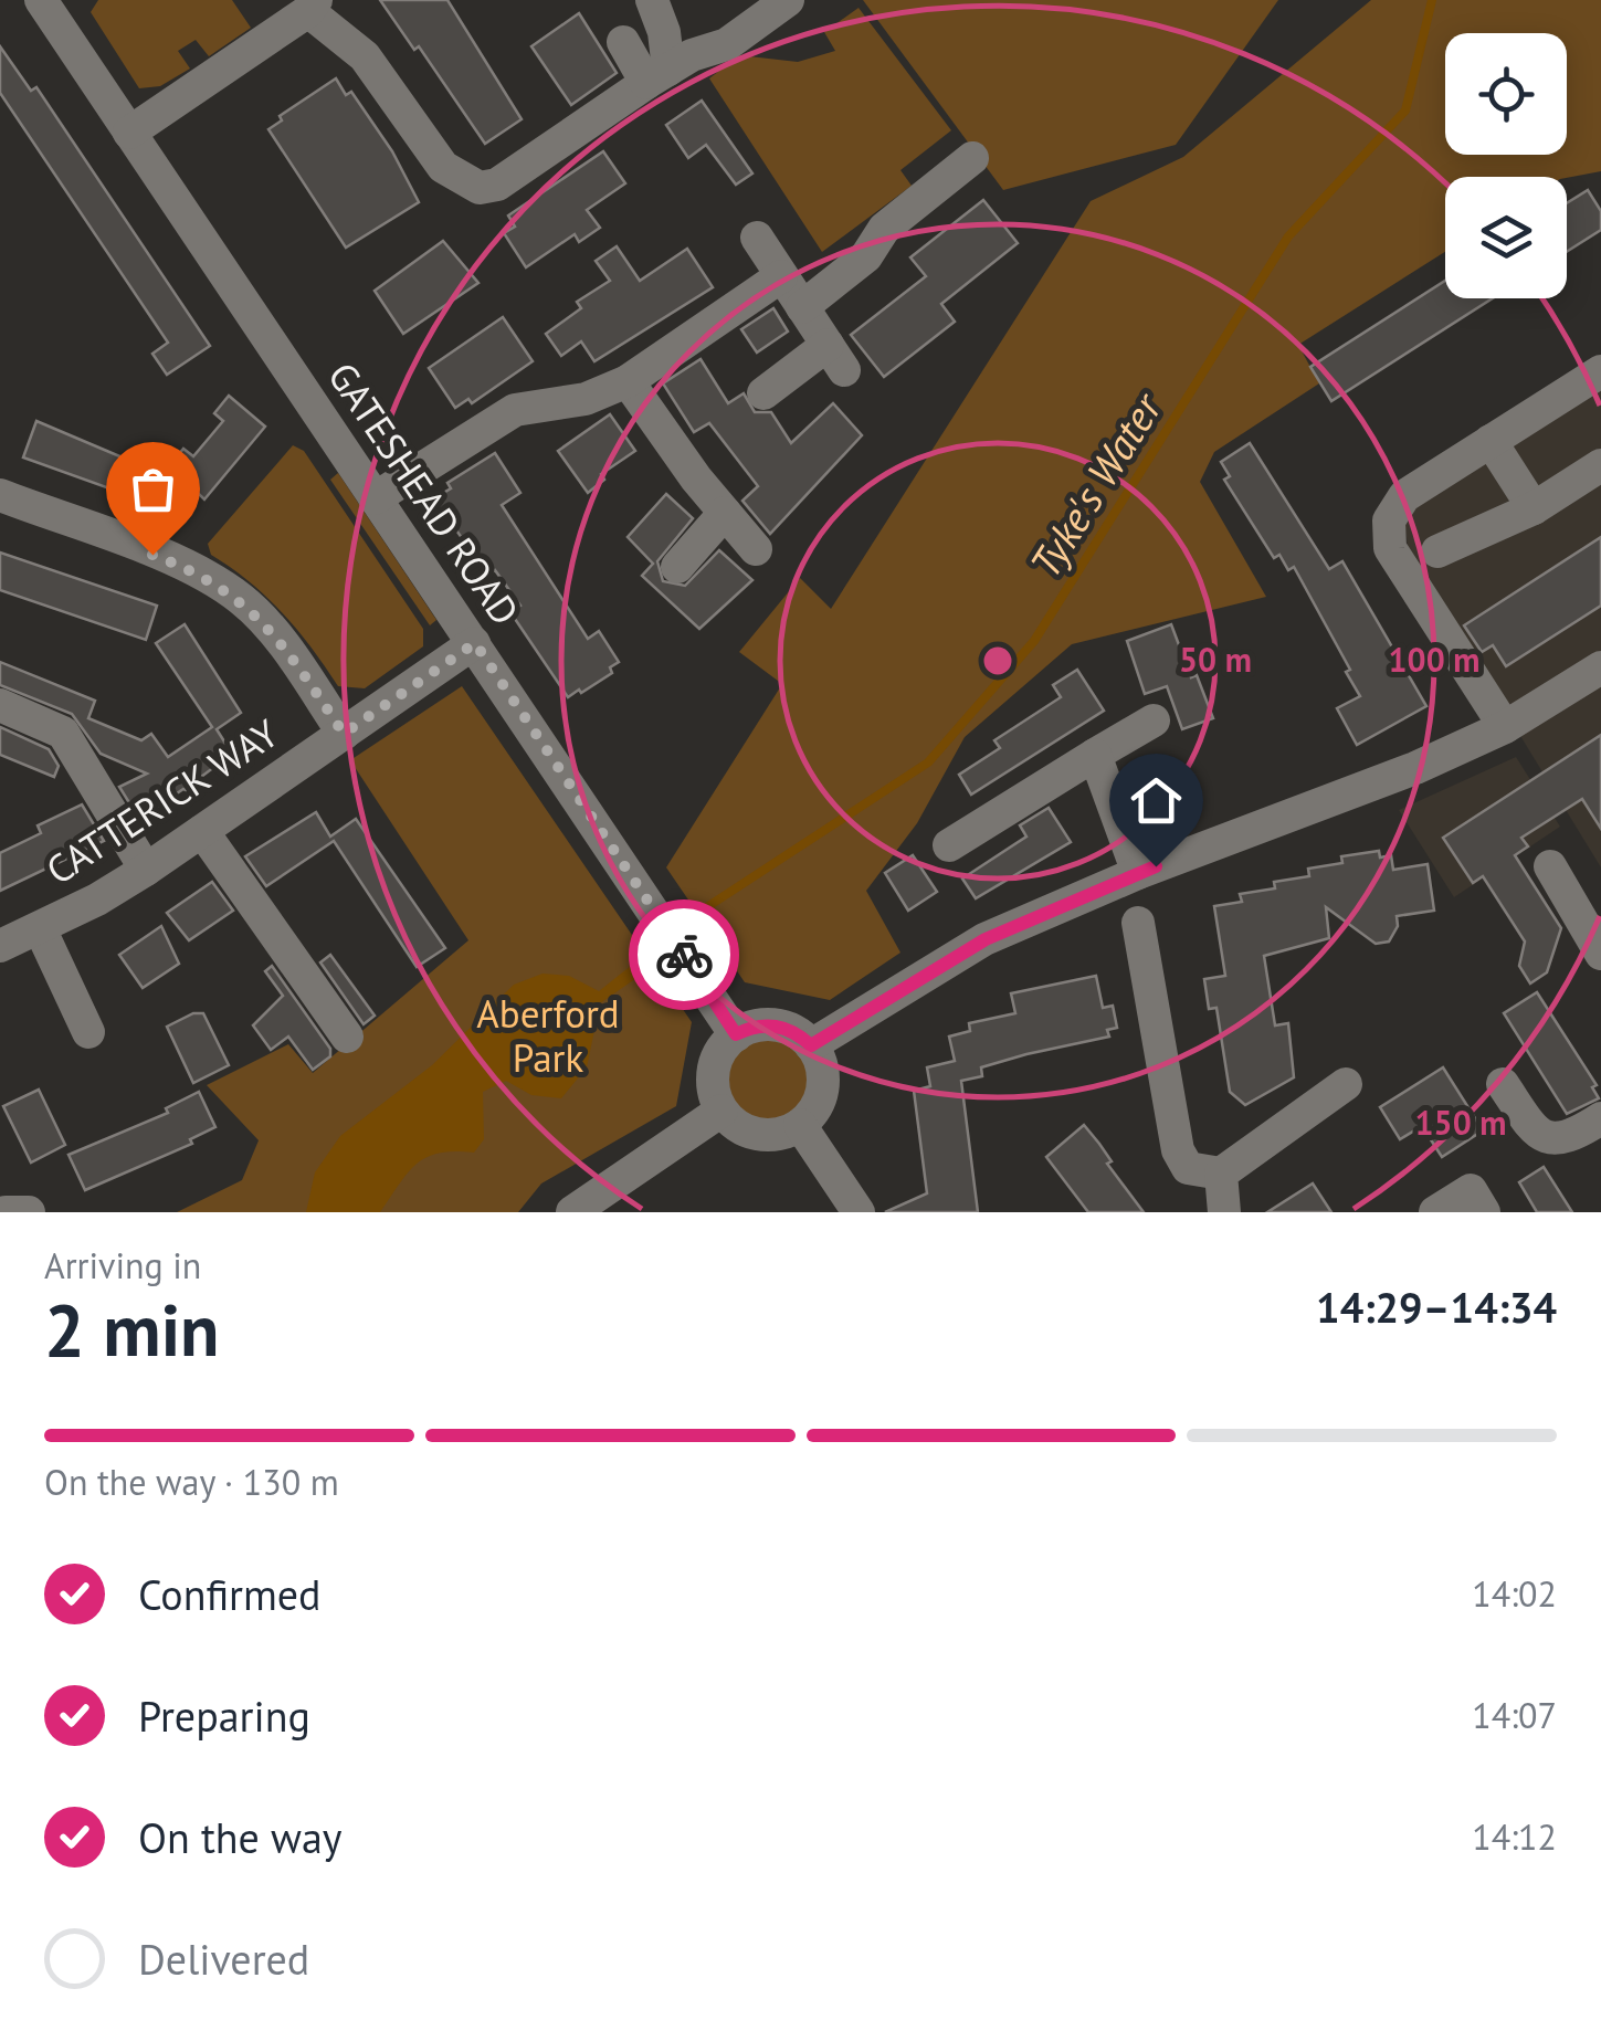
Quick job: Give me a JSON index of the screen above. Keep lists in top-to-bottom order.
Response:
{
  "streets": {
    "street": ["GATESHEAD ROAD", "CATTERICK WAY"]
  },
  "crossings": [
    ["GATESHEAD ROAD", "CATTERICK WAY"]
  ],
  "water": ["Tyke's Water"],
  "parks": ["Aberford Park"],
  "page": {
    "heading": ["2 min", "Arriving in", "14:29–14:34"],
    "bar": "On the way · 130 m",
    "list": [
      ["Confirmed", "14:02"],
      ["Preparing", "14:07"],
      ["On the way", "14:12"],
      "Delivered"
    ]
  },
  "rings": ["50 m", "100 m", "150 m"]
}
